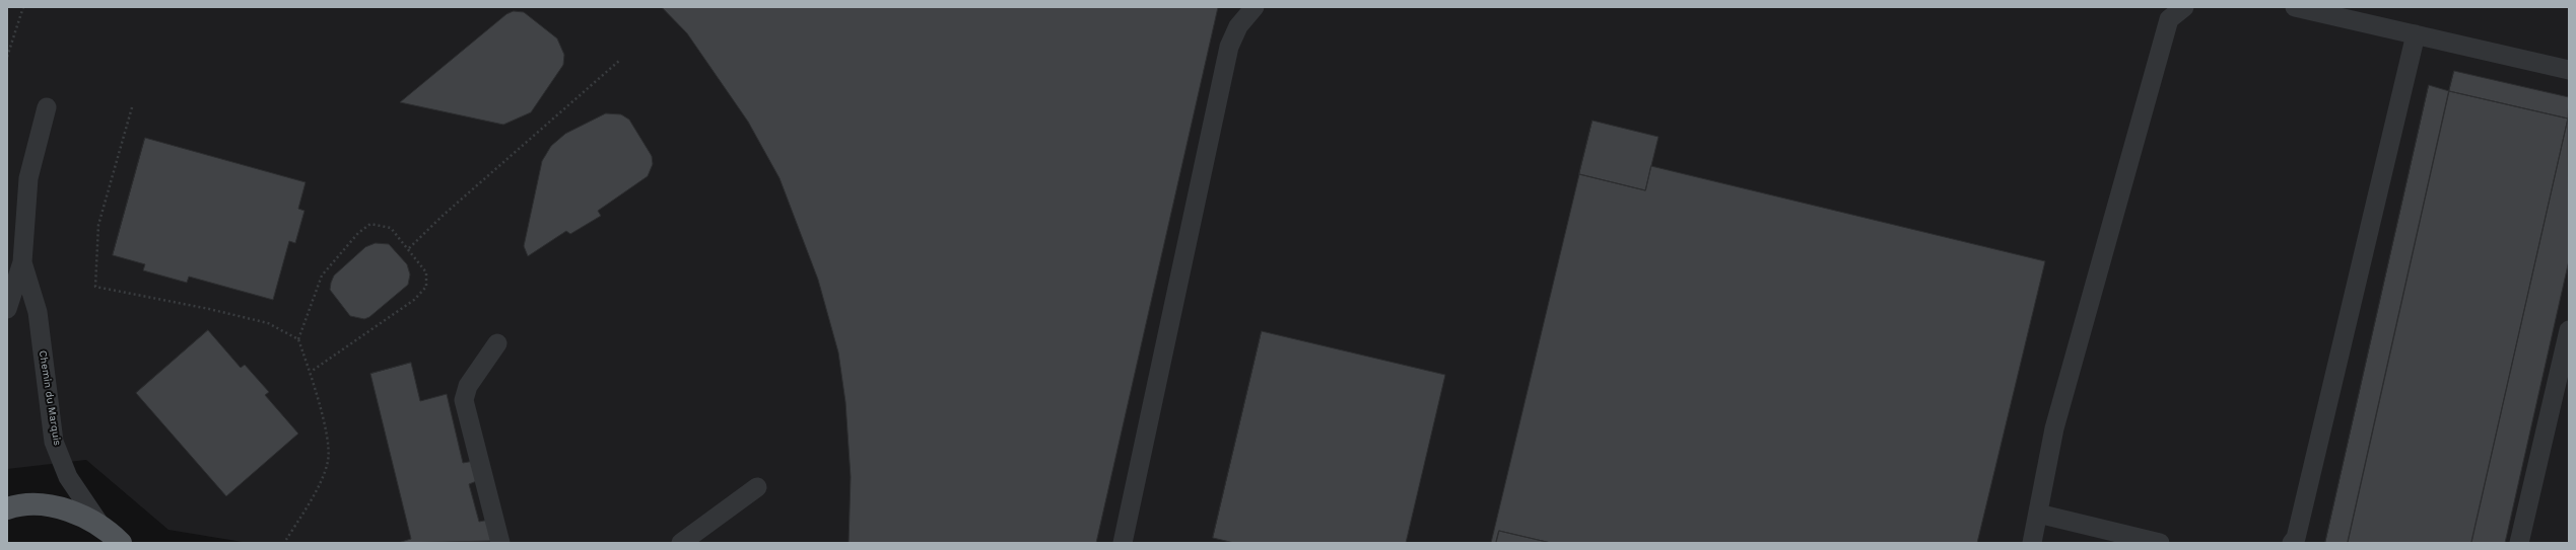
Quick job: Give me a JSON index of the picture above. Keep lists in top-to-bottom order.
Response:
{
  "streets": {
    "lane": ["Chemin du Marquis"]
  }
}
